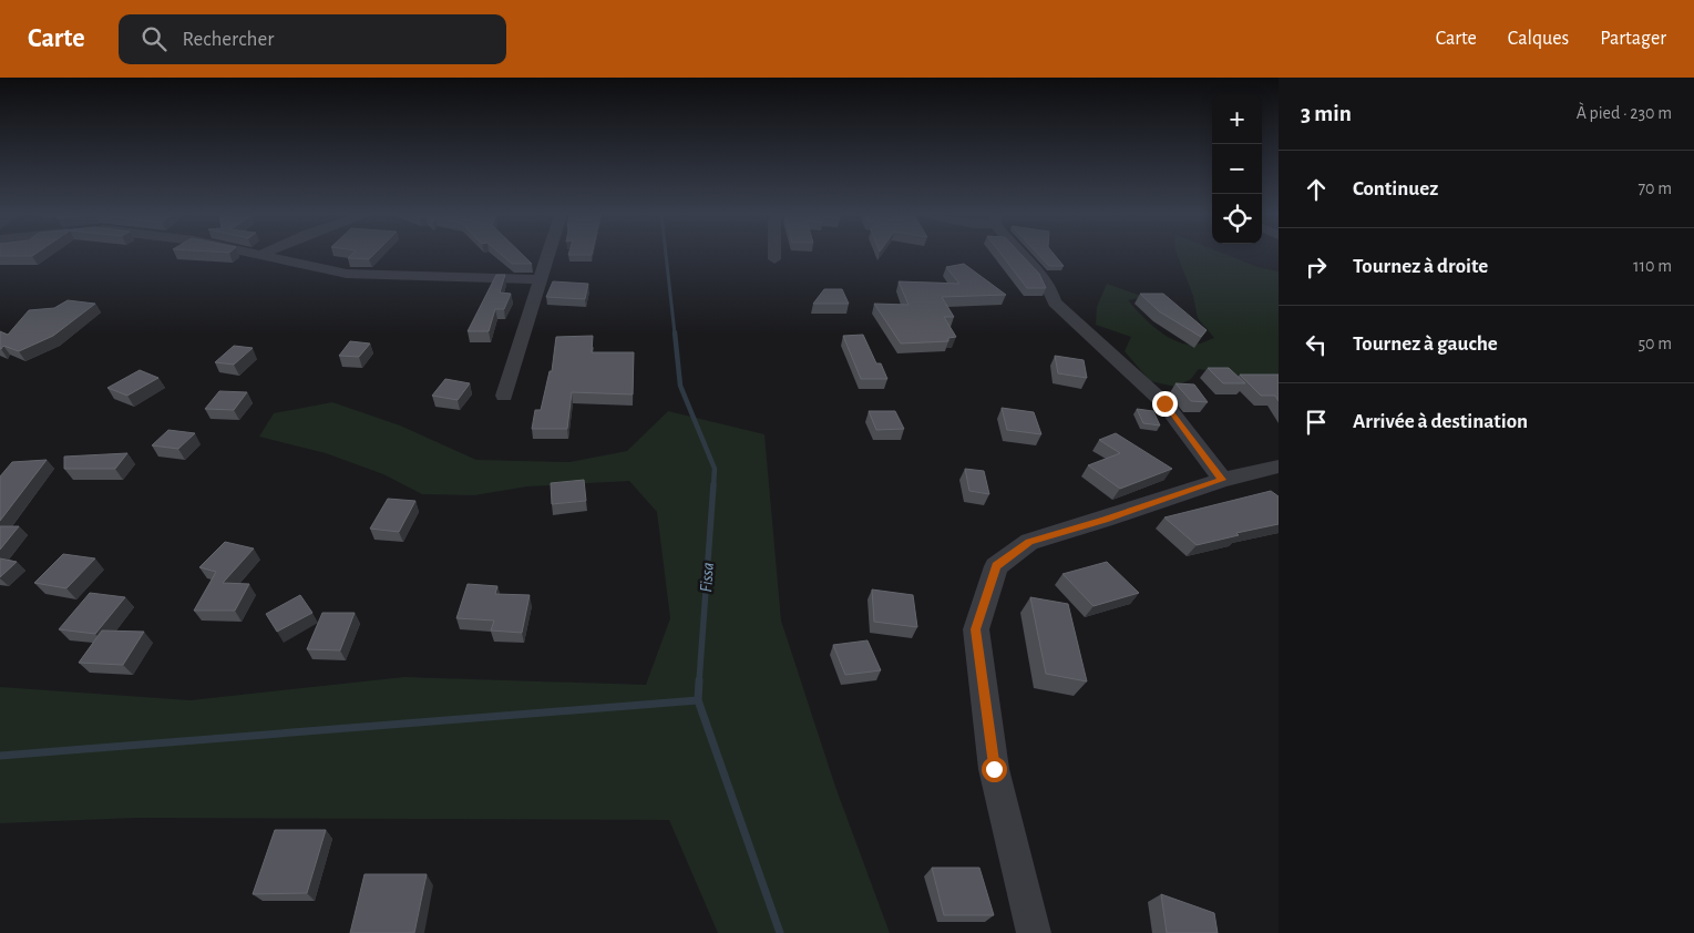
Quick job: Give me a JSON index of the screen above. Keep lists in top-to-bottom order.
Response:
{
  "water": ["Fissa"],
  "page": {
    "header": "Carte",
    "search": "Rechercher",
    "nav": ["Carte", "Calques", "Partager"],
    "heading": ["3 min", "À pied · 230 m"],
    "map_buttons": ["+", "−"],
    "list": [
      ["Continuez", "70 m"],
      ["Tournez à droite", "110 m"],
      ["Tournez à gauche", "50 m"],
      "Arrivée à destination"
    ]
  }
}
